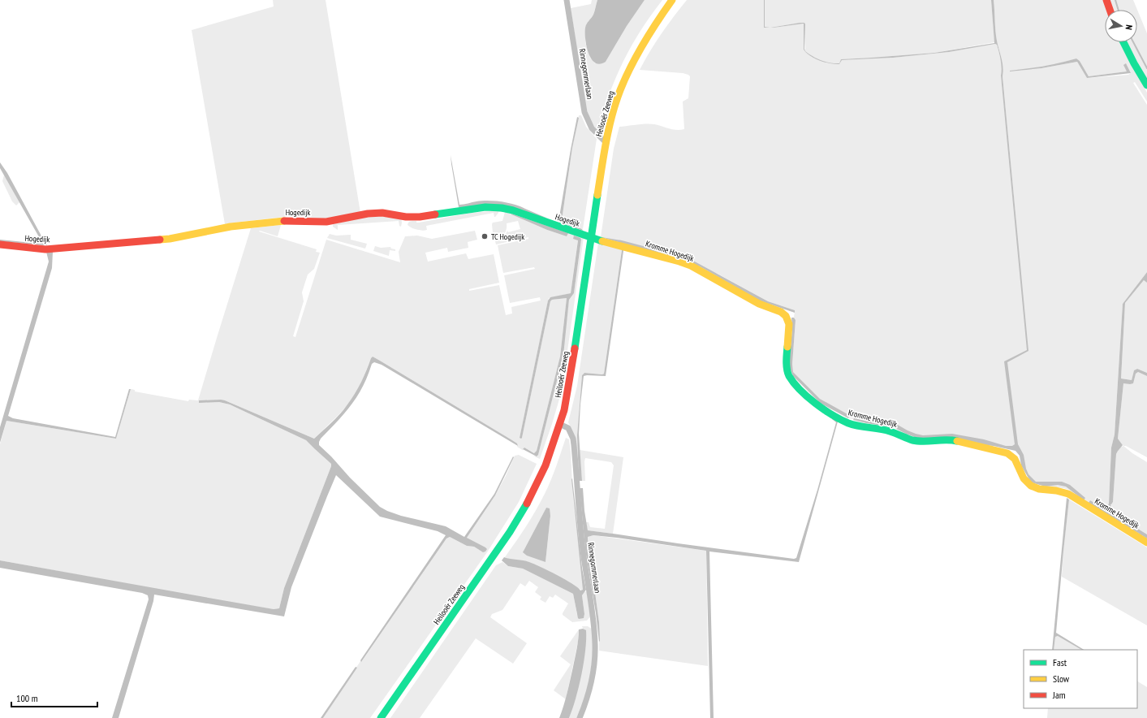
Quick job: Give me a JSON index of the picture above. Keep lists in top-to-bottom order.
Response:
{
  "streets": {
    "street": [
      "Rinnegommerlaan",
      "Heilooër Zeeweg",
      "Hogedijk",
      "Kromme Hogedijk"
    ]
  },
  "crossings": [
    ["Rinnegommerlaan", "Heilooër Zeeweg"],
    ["Heilooër Zeeweg", "Hogedijk"],
    ["Heilooër Zeeweg", "Kromme Hogedijk"],
    ["Hogedijk", "Kromme Hogedijk"]
  ],
  "places": ["TC Hogedijk"],
  "legend": ["Fast", "Slow", "Jam"],
  "scale_bar": "100 m",
  "north": "right"
}
